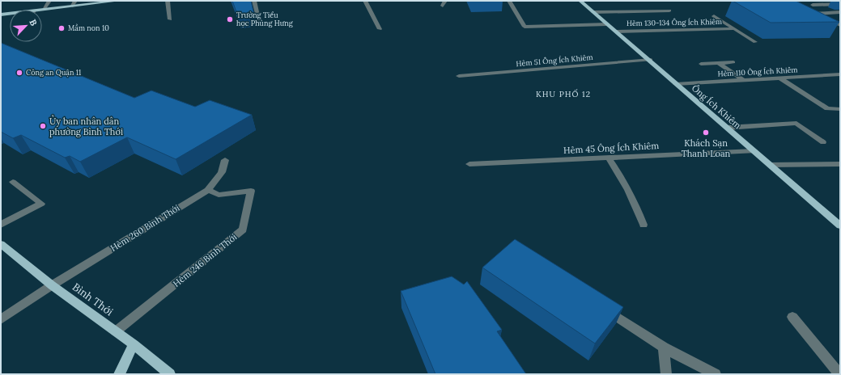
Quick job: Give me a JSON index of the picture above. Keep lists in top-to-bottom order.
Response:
{
  "streets": {
    "main road": ["Ông Ích Khiêm", "Bình Thới"],
    "street": [
      "Hẻm 130-134 Ông Ích Khiêm",
      "Hẻm 51 Ông Ích Khiêm",
      "Hẻm 110 Ông Ích Khiêm",
      "Hẻm 45 Ông Ích Khiêm",
      "Hẻm 260 Bình Thới",
      "Hẻm 246 Bình Thới"
    ]
  },
  "crossings": [
    ["Hẻm 130-134 Ông Ích Khiêm", "Ông Ích Khiêm"],
    ["Hẻm 51 Ông Ích Khiêm", "Ông Ích Khiêm"],
    ["Hẻm 110 Ông Ích Khiêm", "Ông Ích Khiêm"],
    ["Ông Ích Khiêm", "Hẻm 45 Ông Ích Khiêm"],
    ["Hẻm 260 Bình Thới", "Hẻm 246 Bình Thới"],
    ["Hẻm 260 Bình Thới", "Bình Thới"],
    ["Hẻm 246 Bình Thới", "Bình Thới"]
  ],
  "districts": ["KHU PHỐ 12"],
  "places": [
    "Trường Tiểu học Phùng Hưng",
    "Mầm non 10",
    "Công an Quận 11",
    "Ủy ban nhân dân phường Bình Thới",
    "Khách Sạn Thanh Loan"
  ],
  "north": "top right"
}
